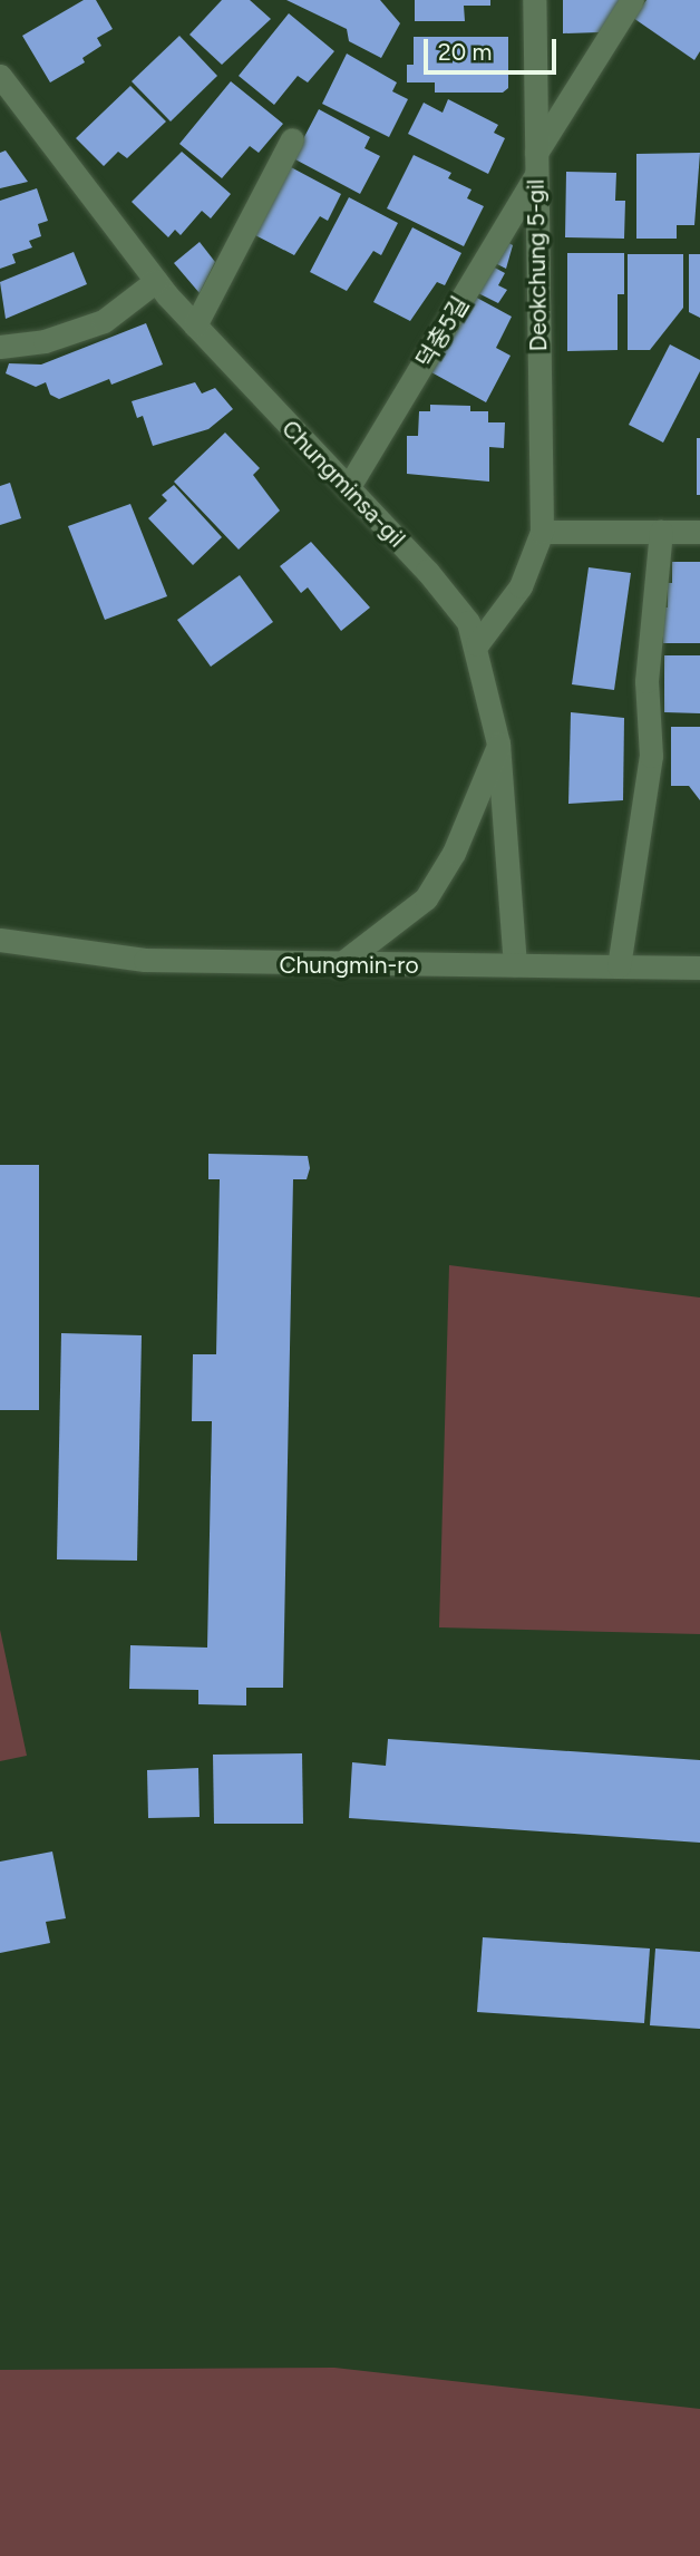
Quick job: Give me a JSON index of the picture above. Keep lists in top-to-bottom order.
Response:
{
  "streets": {
    "street": [
      "Deokchung 5-gil",
      "덕충5길",
      "Chungminsa-gil",
      "Chungmin-ro"
    ]
  },
  "crossings": [
    ["Deokchung 5-gil", "덕충5길"],
    ["덕충5길", "Chungminsa-gil"],
    ["Chungminsa-gil", "Chungmin-ro"]
  ],
  "scale_bar": "20 m"
}
